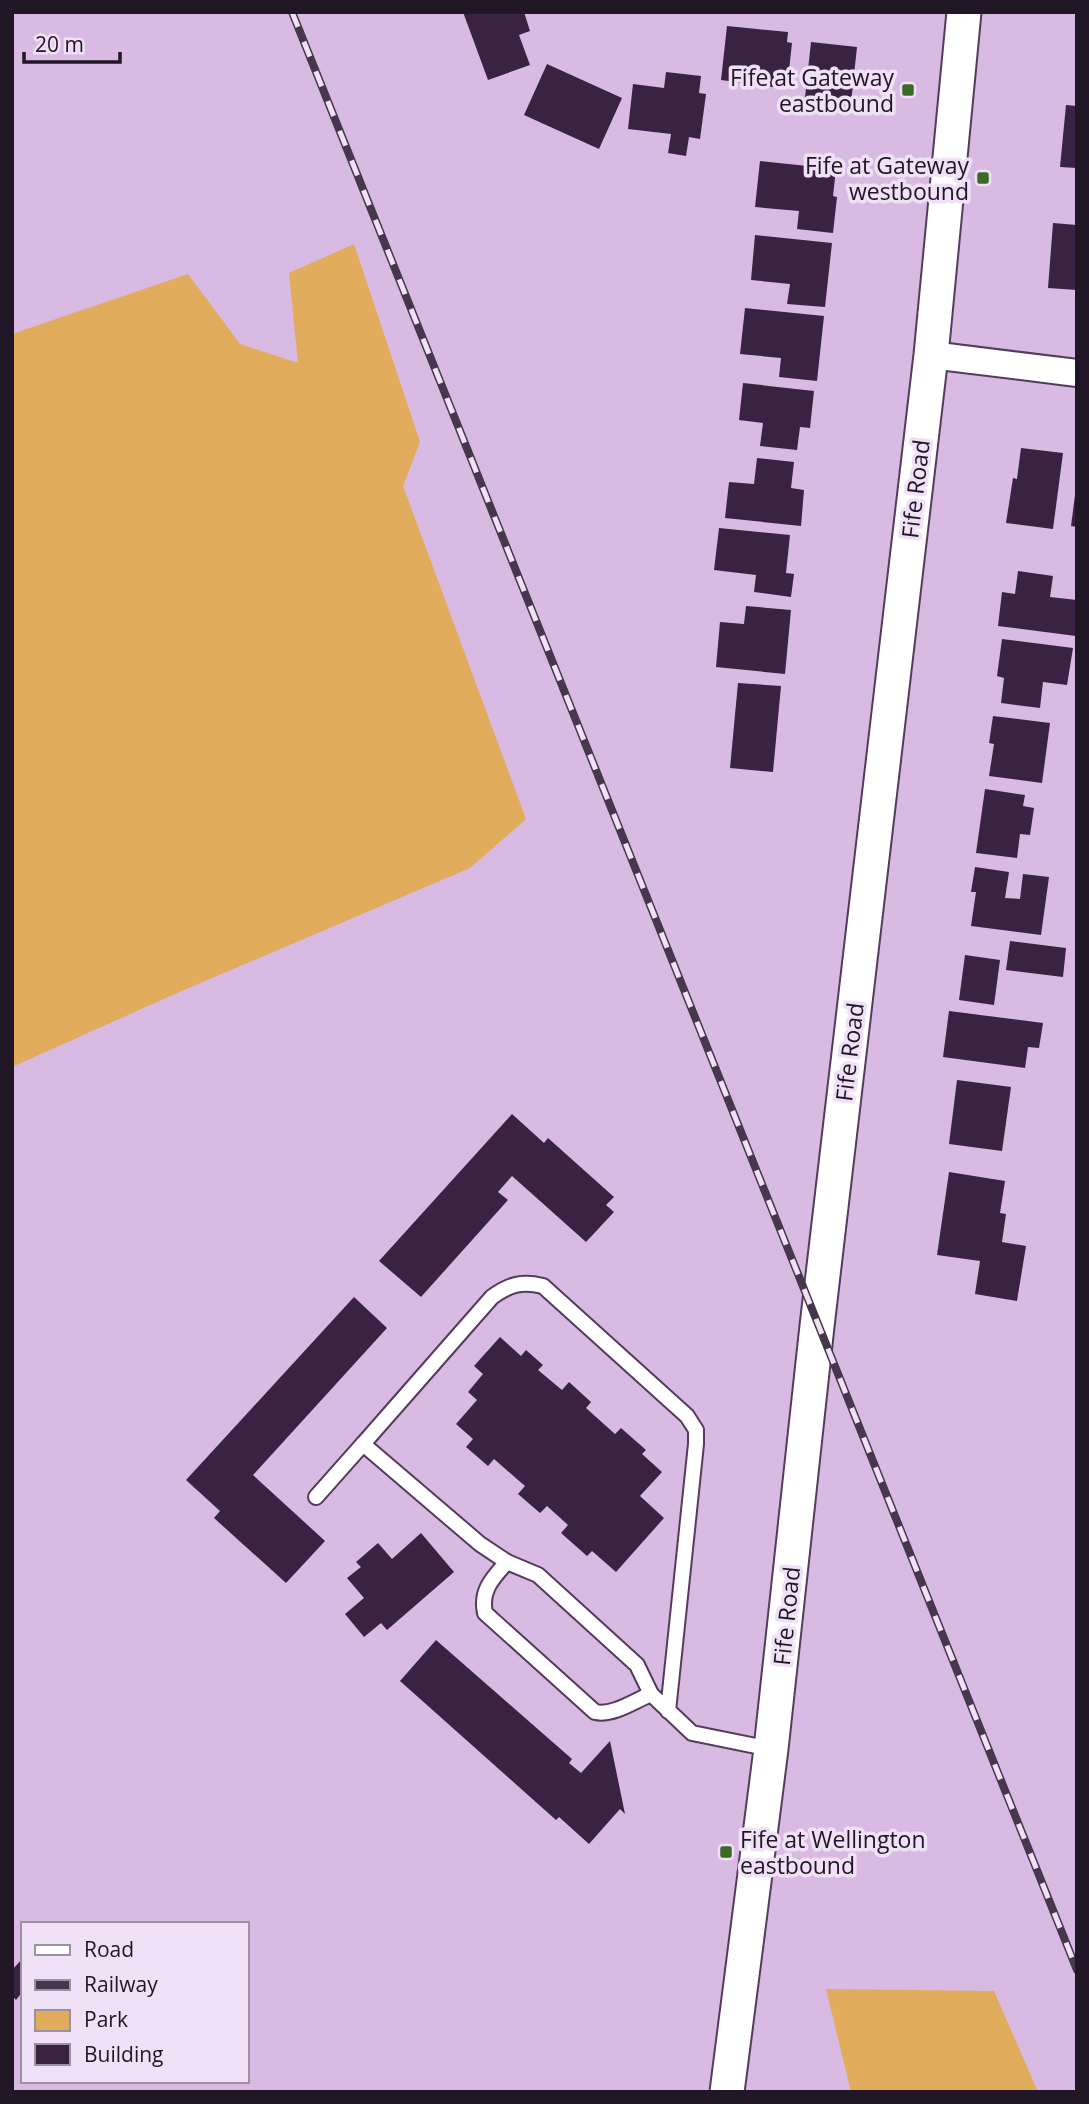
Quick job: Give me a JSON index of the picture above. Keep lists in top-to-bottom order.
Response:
{
  "streets": {
    "street": ["Fife Road"]
  },
  "places": {
    "transit": ["Fife at Gateway eastbound", "Fife at Gateway westbound", "Fife at Wellington eastbound"]
  },
  "legend": [
    "Road",
    "Railway",
    "Park",
    "Building"
  ],
  "scale_bar": "20 m"
}
